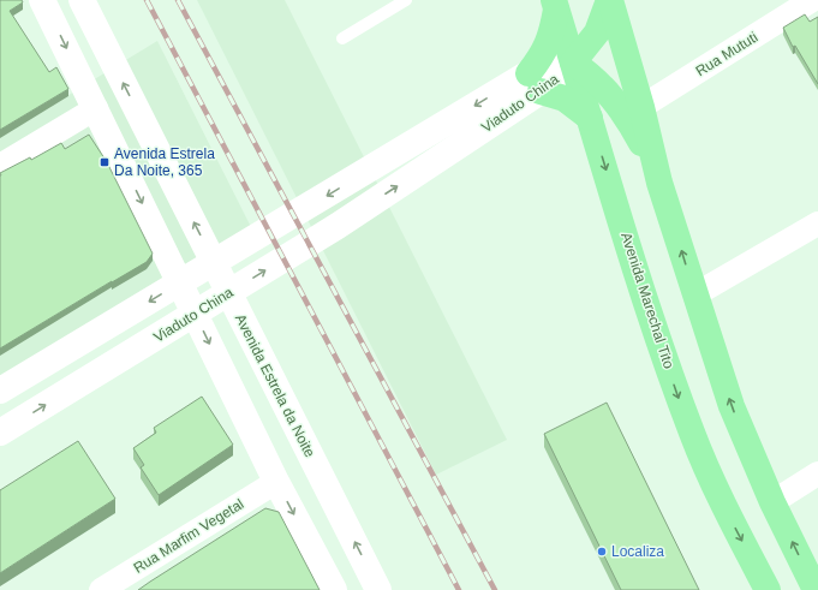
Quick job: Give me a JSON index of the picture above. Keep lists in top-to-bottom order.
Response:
{
  "streets": {
    "main road": ["Avenida Marechal Tito"],
    "street": [
      "Rua Mututi",
      "Viaduto China",
      "Avenida Estrela da Noite",
      "Rua Marfim Vegetal"
    ]
  },
  "crossings": [
    ["Viaduto China", "Avenida Marechal Tito"]
  ],
  "places": {
    "transit": ["Avenida Estrela Da Noite, 365"],
    "other": ["Localiza"]
  }
}
